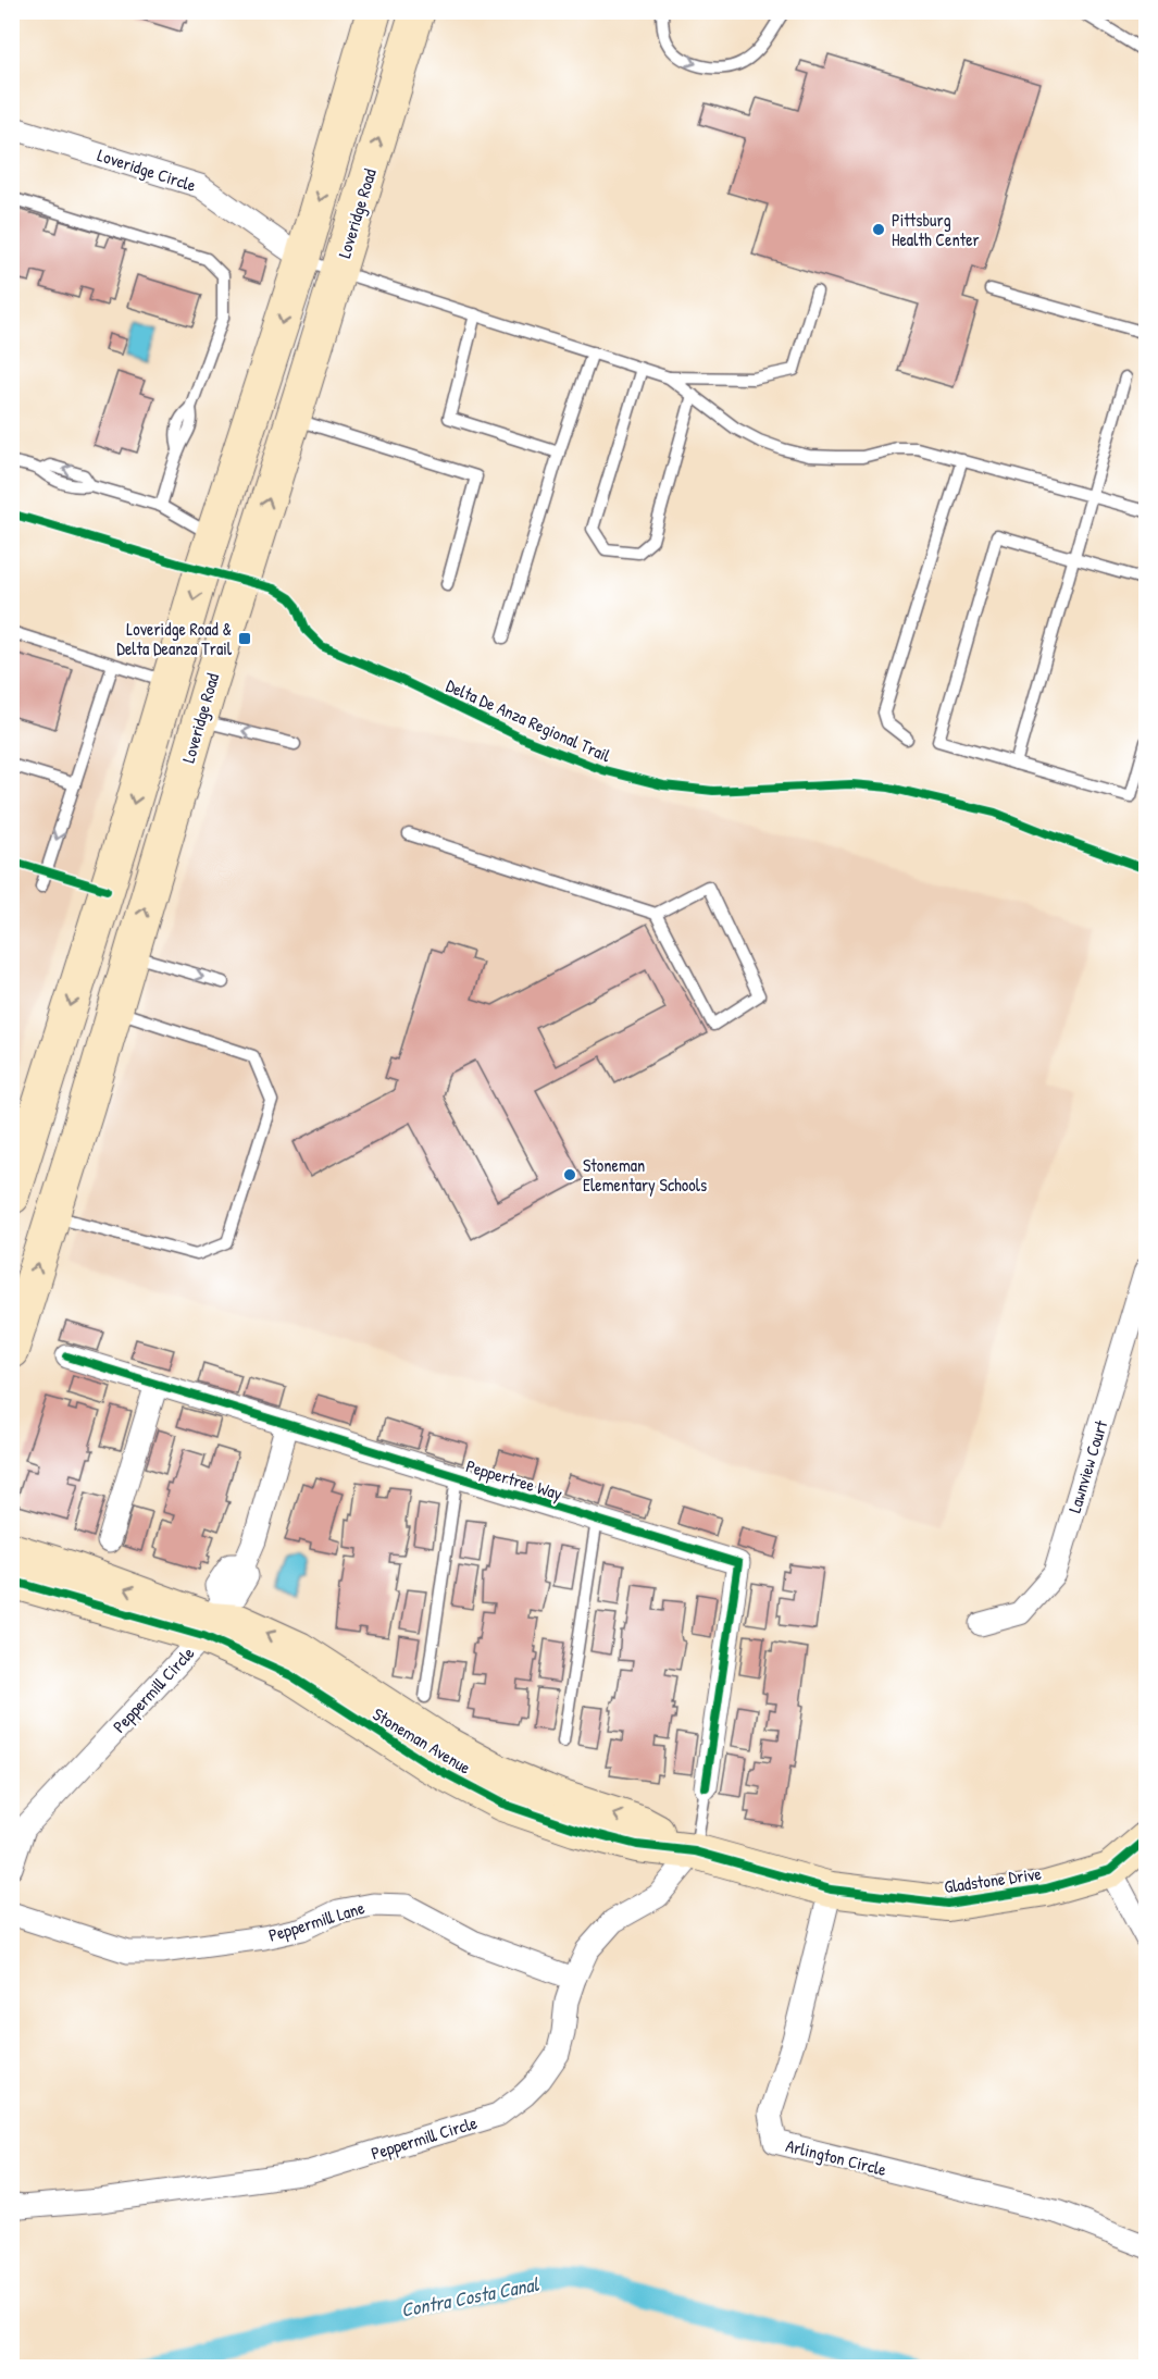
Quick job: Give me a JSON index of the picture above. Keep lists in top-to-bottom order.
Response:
{
  "streets": {
    "main road": ["Loveridge Road", "Stoneman Avenue", "Gladstone Drive"],
    "street": [
      "Loveridge Circle",
      "Lawnview Court",
      "Peppertree Way",
      "Peppermill Circle",
      "Peppermill Lane",
      "Arlington Circle"
    ],
    "cycle path": ["Delta De Anza Regional Trail"]
  },
  "crossings": [
    ["Peppertree Way", "Peppermill Circle"],
    ["Peppertree Way", "Stoneman Avenue"],
    ["Peppermill Circle", "Stoneman Avenue"],
    ["Peppermill Circle", "Peppermill Lane"],
    ["Stoneman Avenue", "Gladstone Drive"],
    ["Stoneman Avenue", "Arlington Circle"],
    ["Gladstone Drive", "Arlington Circle"]
  ],
  "water": ["Contra Costa Canal"],
  "places": {
    "other": ["Pittsburg Health Center", "Stoneman Elementary Schools"],
    "transit": ["Loveridge Road & Delta Deanza Trail"]
  }
}
